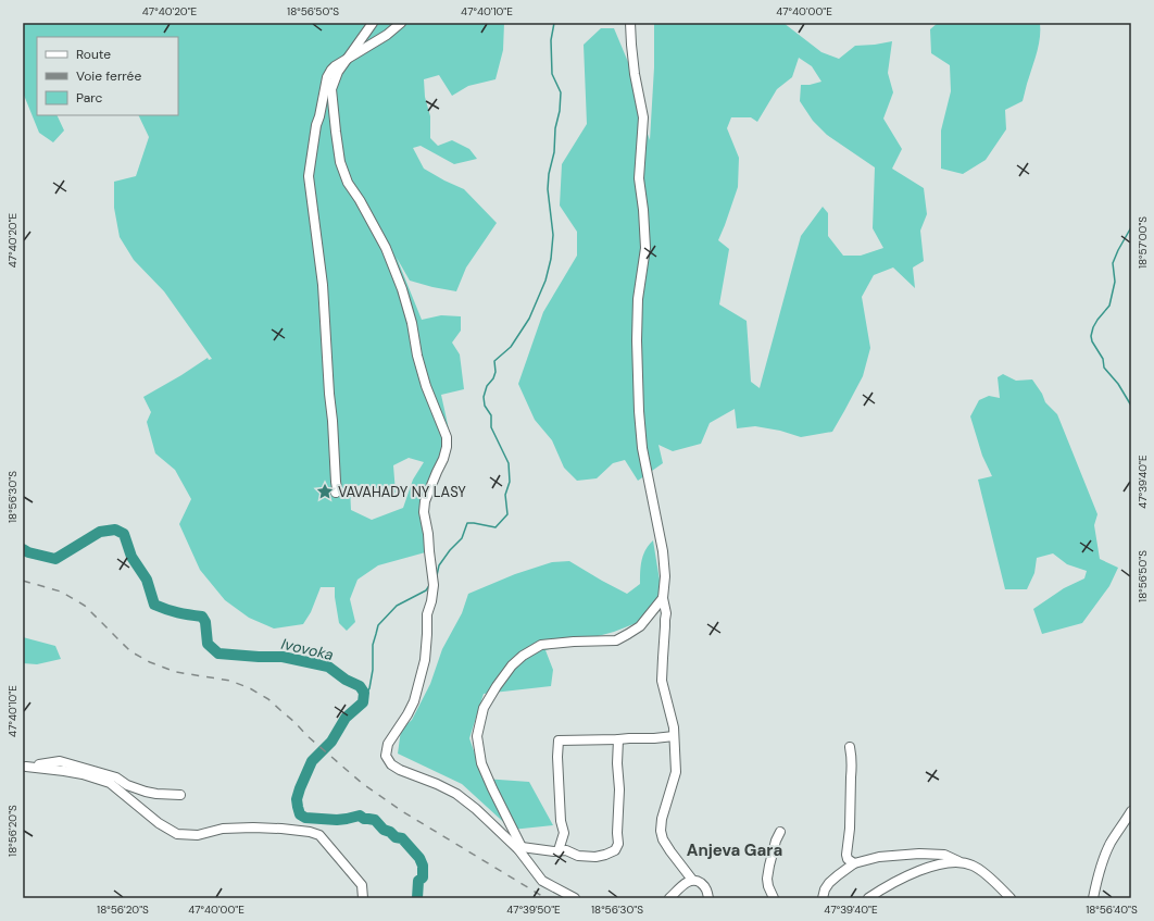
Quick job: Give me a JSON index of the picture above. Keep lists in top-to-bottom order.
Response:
{
  "districts": ["Anjeva Gara"],
  "water": ["Ivovoka"],
  "places": {
    "place": ["VAVAHADY NY LASY"]
  },
  "legend": ["Route", "Voie ferrée", "Parc"],
  "coordinates": [
    "47°40'20\"E",
    "18°56'50\"S",
    "47°40'10\"E",
    "47°40'00\"E",
    "18°57'00\"S",
    "47°39'40\"E",
    "18°56'30\"S",
    "18°56'20\"S",
    "47°39'50\"E",
    "18°56'40\"S"
  ]
}
